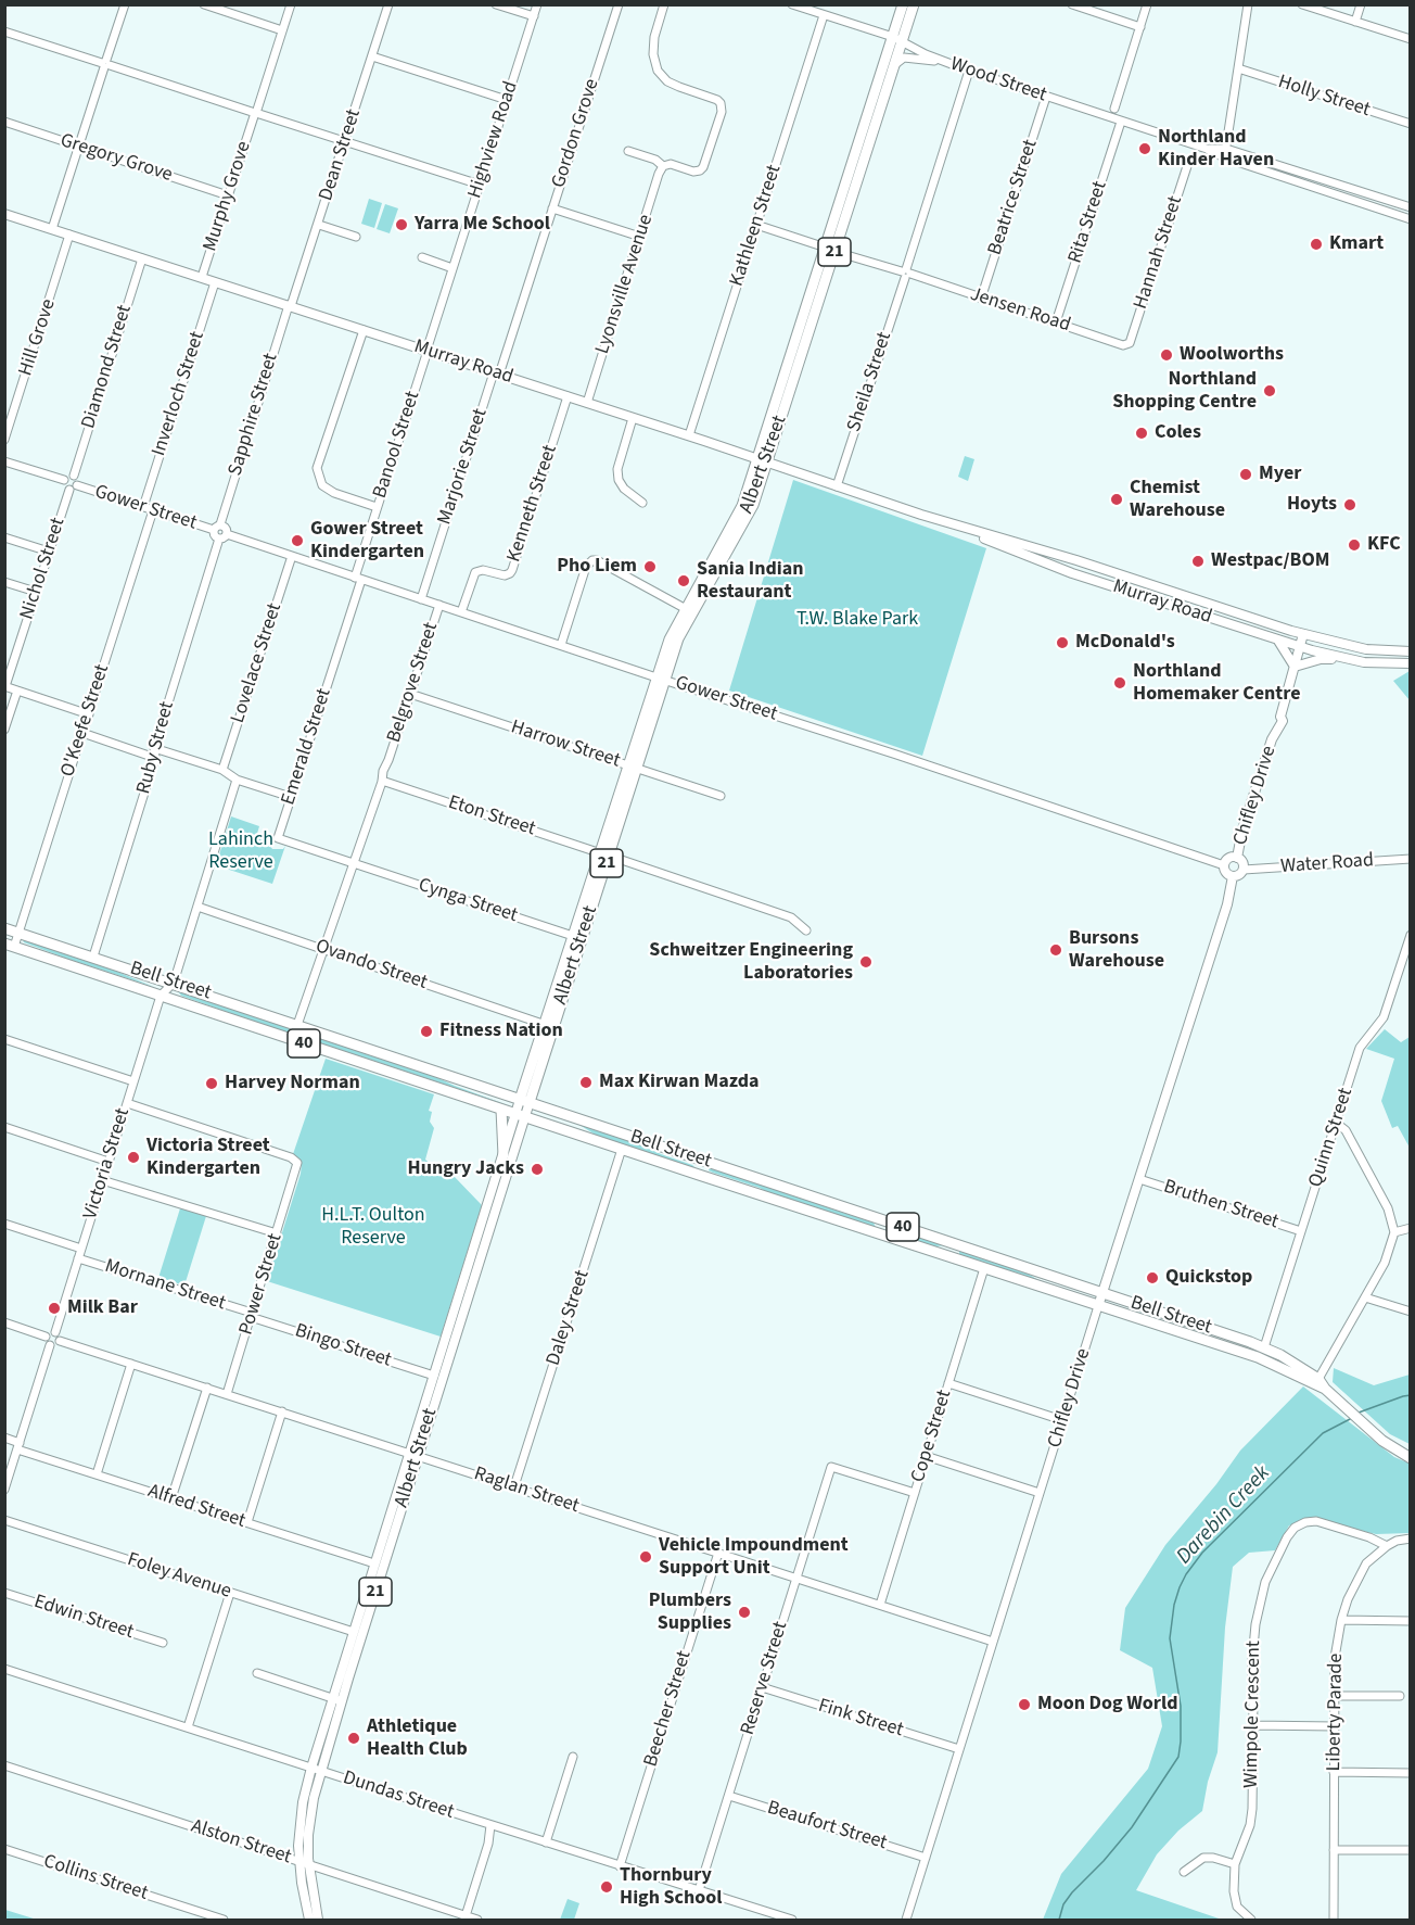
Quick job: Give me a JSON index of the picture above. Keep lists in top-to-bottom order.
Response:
{
  "streets": {
    "highway": [
      "21",
      "Albert Street",
      "Bell Street",
      "40"
    ],
    "main road": ["Murray Road", "Chifley Drive"],
    "street": [
      "Wood Street",
      "Holly Street",
      "Gordon Grove",
      "Highview Road",
      "Dean Street",
      "Gregory Grove",
      "Murphy Grove",
      "Beatrice Street",
      "Rita Street",
      "Kathleen Street",
      "Hannah Street",
      "Lyonsville Avenue",
      "Jensen Road",
      "Hill Grove",
      "Diamond Street",
      "Sheila Street",
      "Inverloch Street",
      "Sapphire Street",
      "Banool Street",
      "Marjorie Street",
      "Kenneth Street",
      "Gower Street",
      "Nichol Street",
      "Lovelace Street",
      "Belgrove Street",
      "O'Keefe Street",
      "Harrow Street",
      "Emerald Street",
      "Ruby Street",
      "Eton Street",
      "Water Road",
      "Cynga Street",
      "Ovando Street",
      "Quinn Street",
      "Victoria Street",
      "Bruthen Street",
      "Power Street",
      "Mornane Street",
      "Daley Street",
      "Bingo Street",
      "Cope Street",
      "Raglan Street",
      "Alfred Street",
      "Foley Avenue",
      "Edwin Street",
      "Reserve Street",
      "Beecher Street",
      "Liberty Parade",
      "Wimpole Crescent",
      "Fink Street",
      "Dundas Street",
      "Beaufort Street",
      "Alston Street",
      "Collins Street"
    ]
  },
  "crossings": [
    ["Wood Street", "Beatrice Street"],
    ["Wood Street", "Rita Street"],
    ["Wood Street", "Kathleen Street"],
    ["Wood Street", "Sheila Street"],
    ["Wood Street", "Albert Street"],
    ["Gordon Grove", "Murray Road"],
    ["Gordon Grove", "Marjorie Street"],
    ["Highview Road", "Murray Road"],
    ["Highview Road", "Banool Street"],
    ["Dean Street", "Murray Road"],
    ["Dean Street", "Sapphire Street"],
    ["Gregory Grove", "Murphy Grove"],
    ["Murphy Grove", "Murray Road"],
    ["Beatrice Street", "Jensen Road"],
    ["Rita Street", "Jensen Road"],
    ["Kathleen Street", "Jensen Road"],
    ["Kathleen Street", "Murray Road"],
    ["21", "Albert Street"],
    ["21", "Dundas Street"],
    ["21", "Alston Street"],
    ["Hannah Street", "Jensen Road"],
    ["Lyonsville Avenue", "Murray Road"],
    ["Jensen Road", "Sheila Street"],
    ["Jensen Road", "Albert Street"],
    ["Hill Grove", "Murray Road"],
    ["Murray Road", "Diamond Street"],
    ["Murray Road", "Sheila Street"],
    ["Murray Road", "Inverloch Street"],
    ["Murray Road", "Sapphire Street"],
    ["Murray Road", "Banool Street"],
    ["Murray Road", "Albert Street"],
    ["Murray Road", "Marjorie Street"],
    ["Murray Road", "Kenneth Street"],
    ["Murray Road", "Chifley Drive"],
    ["Diamond Street", "Gower Street"],
    ["Diamond Street", "Nichol Street"],
    ["Inverloch Street", "Gower Street"],
    ["Sapphire Street", "Gower Street"],
    ["Banool Street", "Gower Street"],
    ["Banool Street", "Emerald Street"],
    ["Albert Street", "Gower Street"],
    ["Albert Street", "Harrow Street"],
    ["Albert Street", "Eton Street"],
    ["Albert Street", "Cynga Street"],
    ["Albert Street", "Ovando Street"],
    ["Albert Street", "Bell Street"],
    ["Albert Street", "Bingo Street"],
    ["Albert Street", "Raglan Street"],
    ["Albert Street", "Alfred Street"],
    ["Albert Street", "Foley Avenue"],
    ["Albert Street", "Dundas Street"],
    ["Marjorie Street", "Gower Street"],
    ["Kenneth Street", "Gower Street"],
    ["Gower Street", "Nichol Street"],
    ["Gower Street", "Lovelace Street"],
    ["Gower Street", "Belgrove Street"],
    ["Gower Street", "O'Keefe Street"],
    ["Gower Street", "Emerald Street"],
    ["Gower Street", "Ruby Street"],
    ["Gower Street", "Chifley Drive"],
    ["Gower Street", "Water Road"],
    ["Belgrove Street", "Harrow Street"],
    ["Belgrove Street", "Emerald Street"],
    ["Belgrove Street", "Eton Street"],
    ["Belgrove Street", "Cynga Street"],
    ["Belgrove Street", "Ovando Street"],
    ["Belgrove Street", "Bell Street"],
    ["O'Keefe Street", "Bell Street"],
    ["Emerald Street", "Cynga Street"],
    ["Ruby Street", "Bell Street"],
    ["Chifley Drive", "Water Road"],
    ["Chifley Drive", "Bell Street"],
    ["Chifley Drive", "Bruthen Street"],
    ["Chifley Drive", "Raglan Street"],
    ["Chifley Drive", "Fink Street"],
    ["Chifley Drive", "Beaufort Street"],
    ["Bell Street", "Quinn Street"],
    ["Bell Street", "Victoria Street"],
    ["Bell Street", "Daley Street"],
    ["Bell Street", "Cope Street"],
    ["Quinn Street", "Bruthen Street"],
    ["Victoria Street", "Power Street"],
    ["Victoria Street", "Mornane Street"],
    ["Victoria Street", "Raglan Street"],
    ["Power Street", "Mornane Street"],
    ["Power Street", "Bingo Street"],
    ["Power Street", "Raglan Street"],
    ["Mornane Street", "Bingo Street"],
    ["Daley Street", "Raglan Street"],
    ["Cope Street", "Raglan Street"],
    ["Cope Street", "Reserve Street"],
    ["Raglan Street", "Reserve Street"],
    ["Raglan Street", "Beecher Street"],
    ["Reserve Street", "Fink Street"],
    ["Reserve Street", "Dundas Street"],
    ["Reserve Street", "Beaufort Street"],
    ["Beecher Street", "Dundas Street"],
    ["Liberty Parade", "Wimpole Crescent"]
  ],
  "water": ["Darebin Creek"],
  "parks": ["T.W. Blake Park", "Lahinch Reserve", "H.L.T. Oulton Reserve"],
  "places": [
    "Northland Kinder Haven",
    "Yarra Me School",
    "Kmart",
    "Woolworths",
    "Northland Shopping Centre",
    "Coles",
    "Myer",
    "Chemist Warehouse",
    "Hoyts",
    "Gower Street Kindergarten",
    "KFC",
    "Westpac/BOM",
    "Pho Liem",
    "Sania Indian Restaurant",
    "McDonald's",
    "Northland Homemaker Centre",
    "Bursons Warehouse",
    "Schweitzer Engineering Laboratories",
    "Fitness Nation",
    "Max Kirwan Mazda",
    "Harvey Norman",
    "Victoria Street Kindergarten",
    "Hungry Jacks",
    "Quickstop",
    "Milk Bar",
    "Vehicle Impoundment Support Unit",
    "Plumbers Supplies",
    "Moon Dog World",
    "Athletique Health Club",
    "Thornbury High School"
  ]
}
